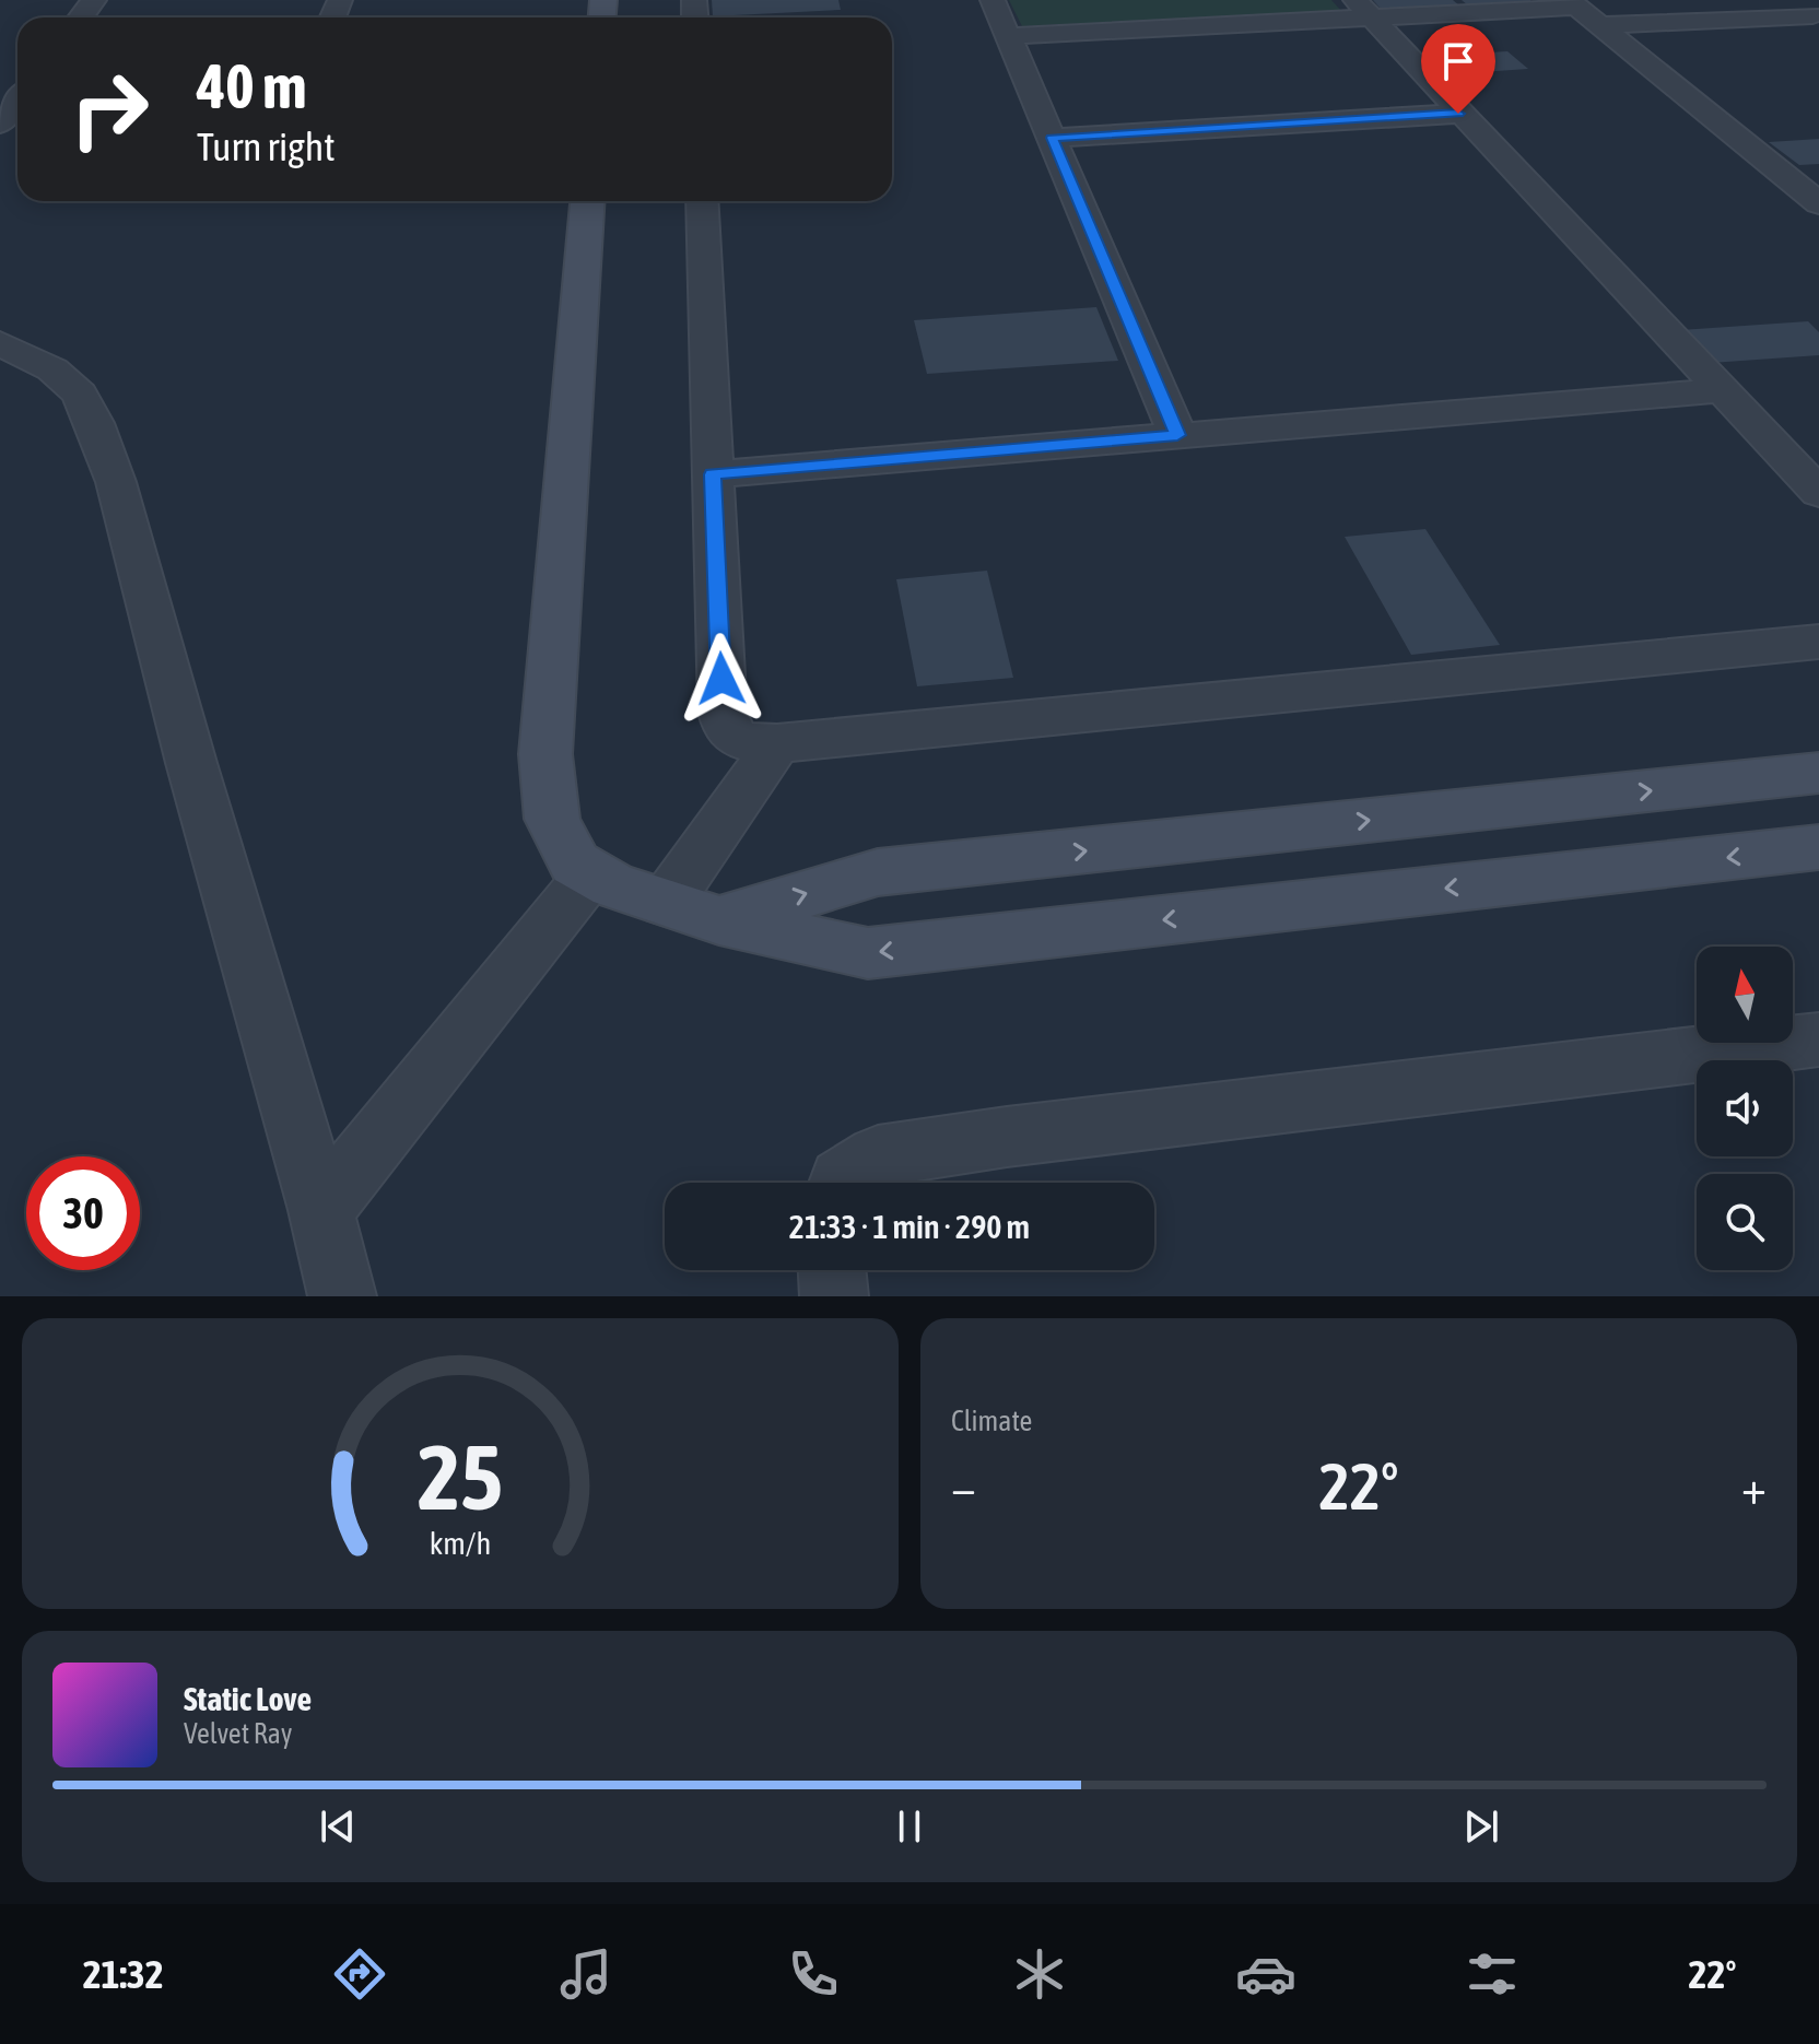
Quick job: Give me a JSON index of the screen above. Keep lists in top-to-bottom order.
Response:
{
  "north": "top",
  "page": {
    "turn": ["40 m", "Turn right"],
    "limit": "30",
    "trip": "21:33 · 1 min · 290 m",
    "tile": "Climate",
    "heat": ["−", "22°", "+"],
    "song": ["Static Love", "Velvet Ray"],
    "tabs": ["21:32", "22°"],
    "gauge": ["25", "km/h"]
  }
}
